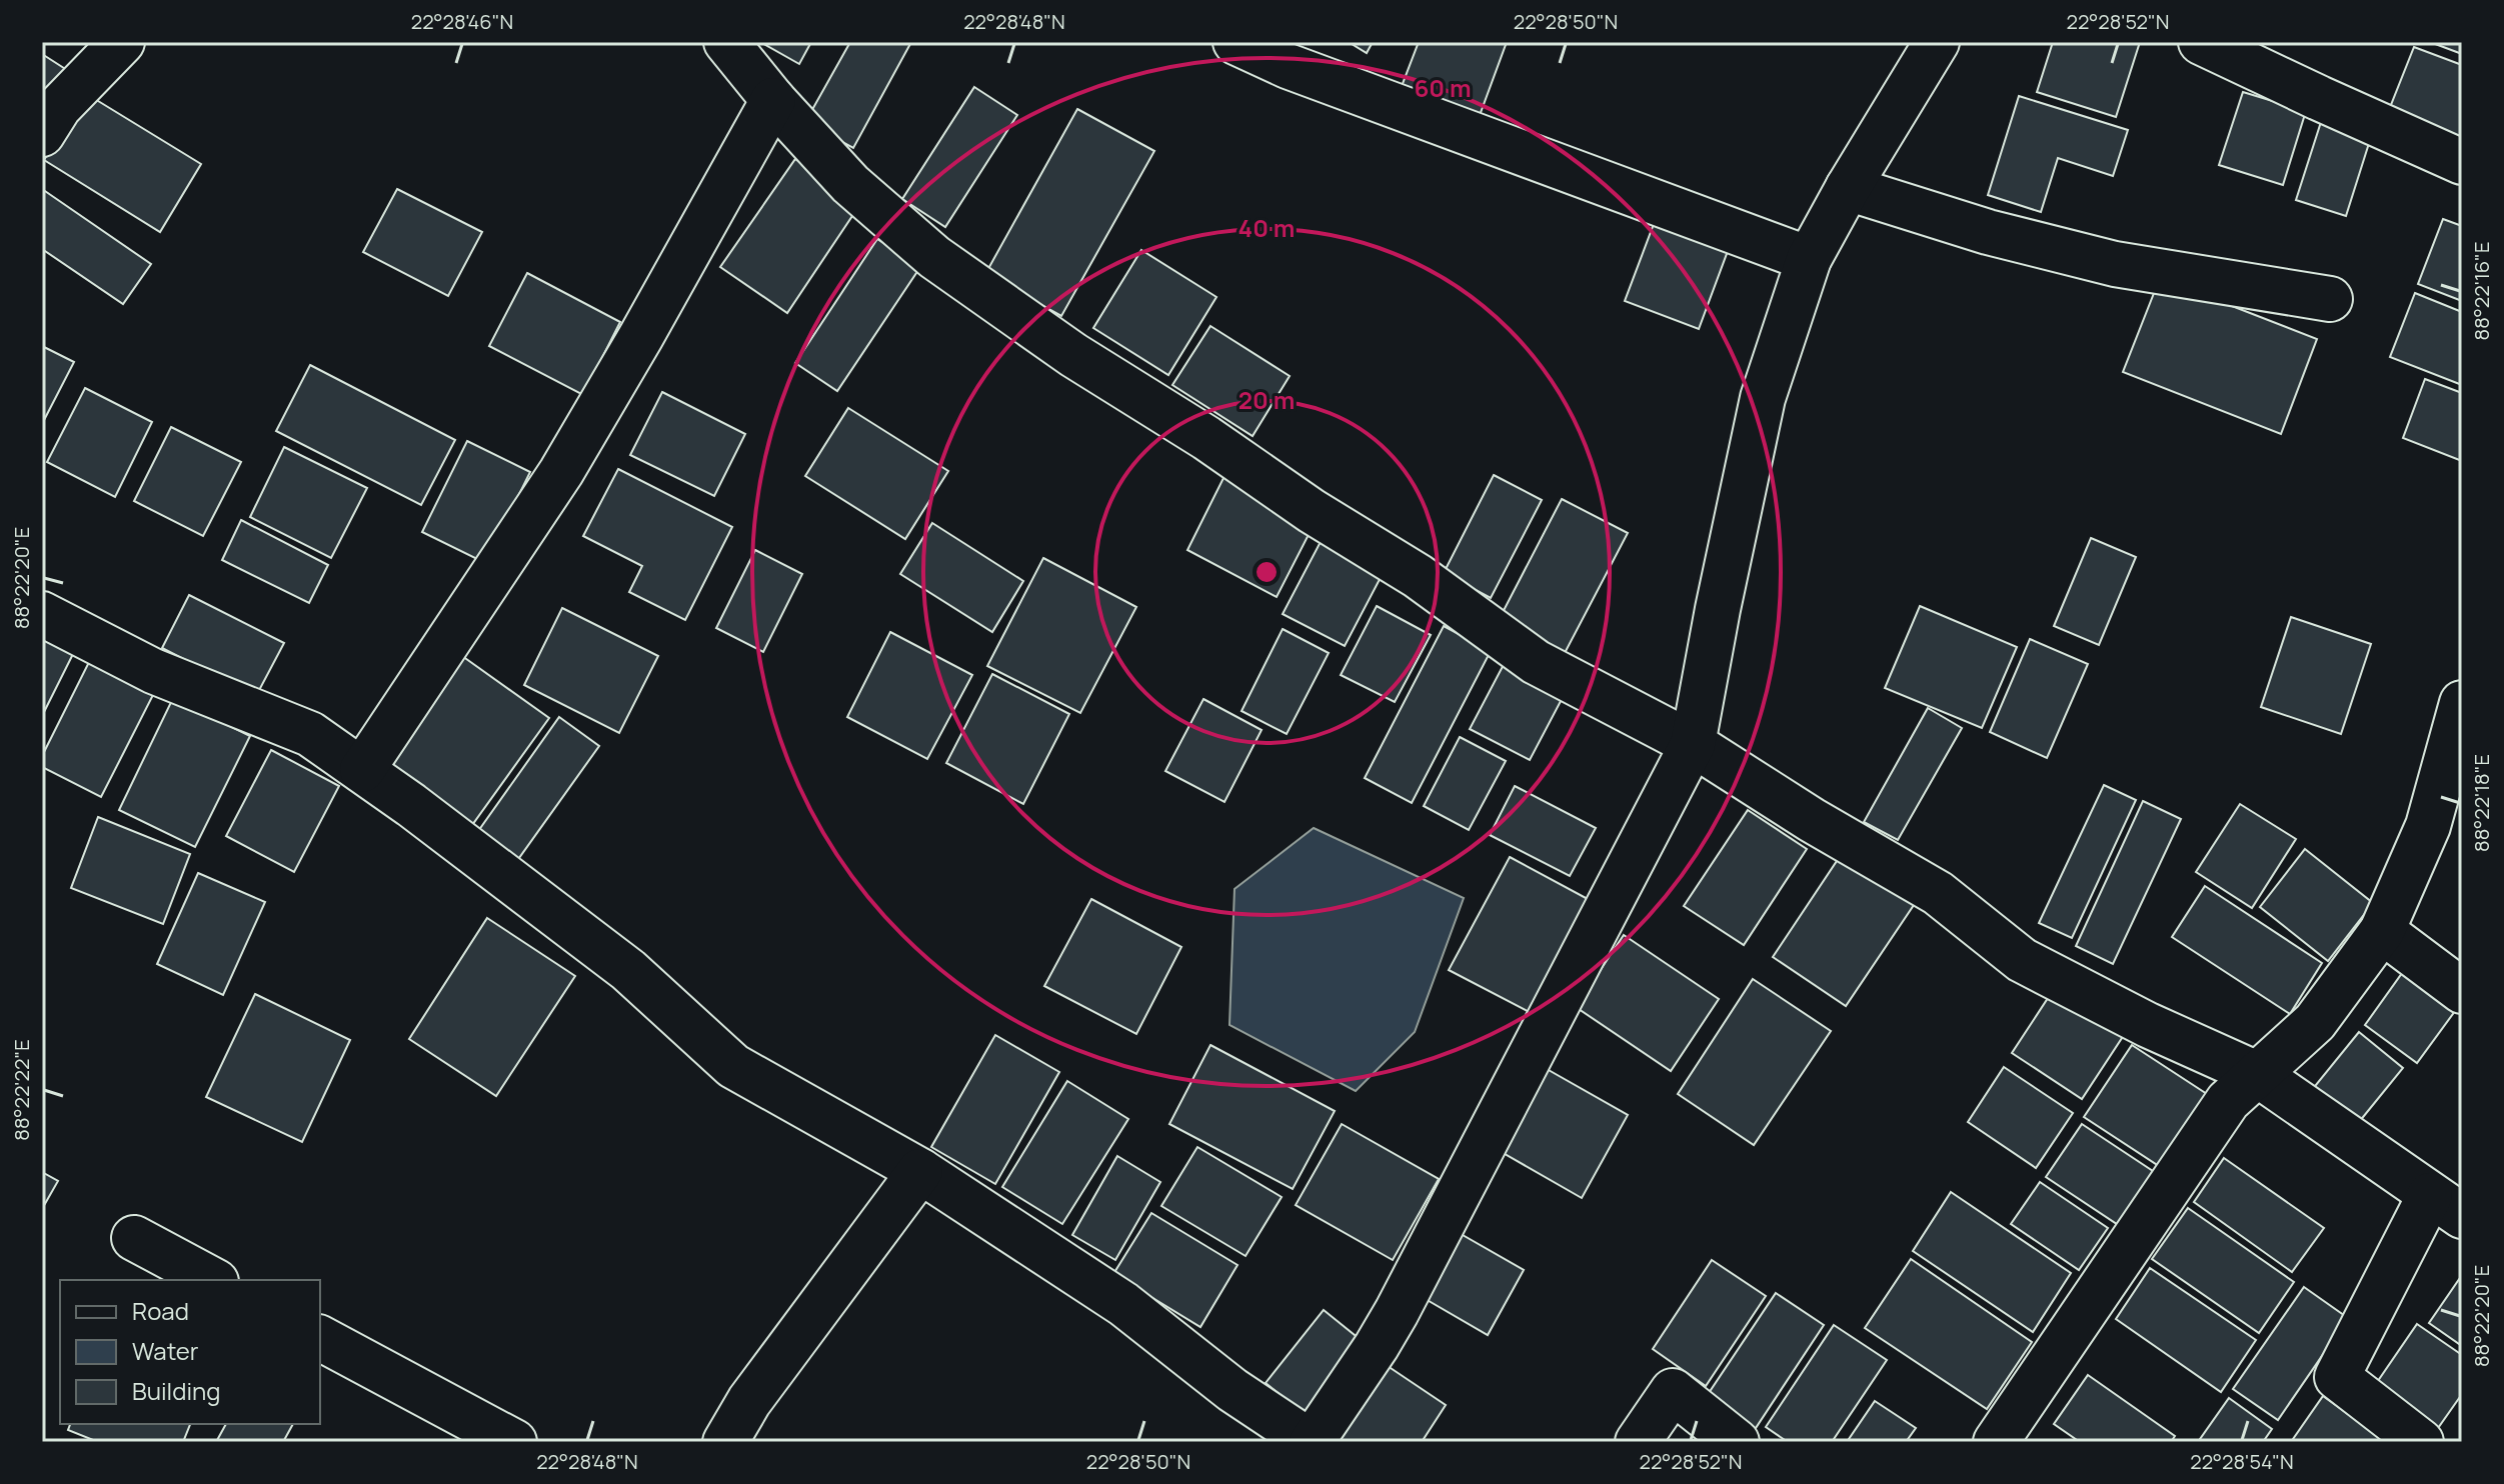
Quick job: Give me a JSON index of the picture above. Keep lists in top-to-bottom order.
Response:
{
  "legend": ["Road", "Water", "Building"],
  "coordinates": [
    "22°28'46\"N",
    "22°28'48\"N",
    "22°28'50\"N",
    "22°28'52\"N",
    "88°22'16\"E",
    "88°22'20\"E",
    "88°22'18\"E",
    "88°22'22\"E",
    "22°28'54\"N"
  ],
  "rings": ["60 m", "40 m", "20 m"]
}
